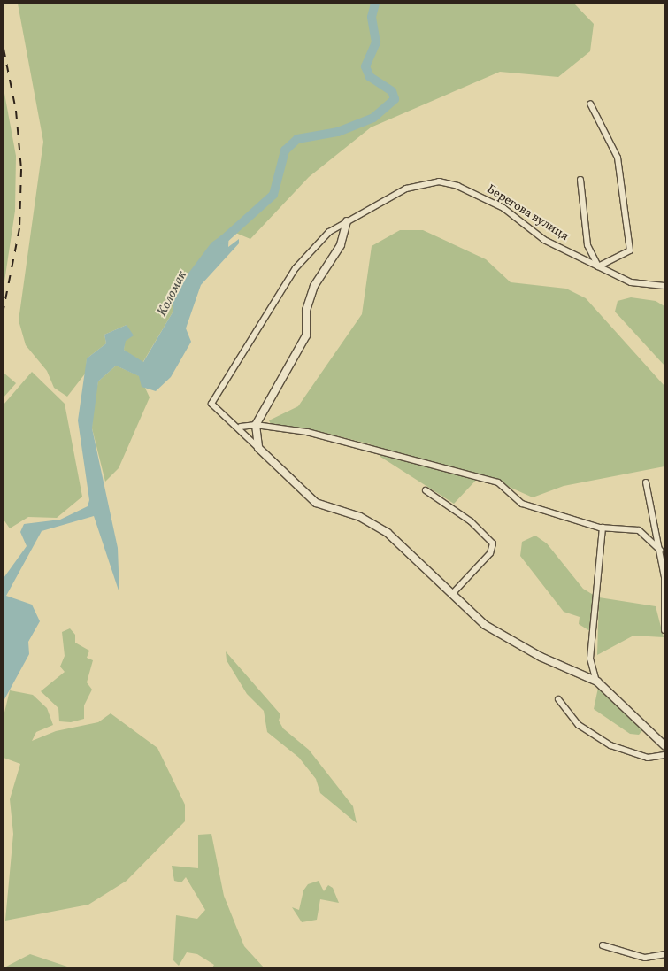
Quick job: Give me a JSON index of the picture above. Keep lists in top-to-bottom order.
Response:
{
  "streets": {
    "street": ["Берегова вулиця"]
  },
  "water": ["Коломак"]
}
